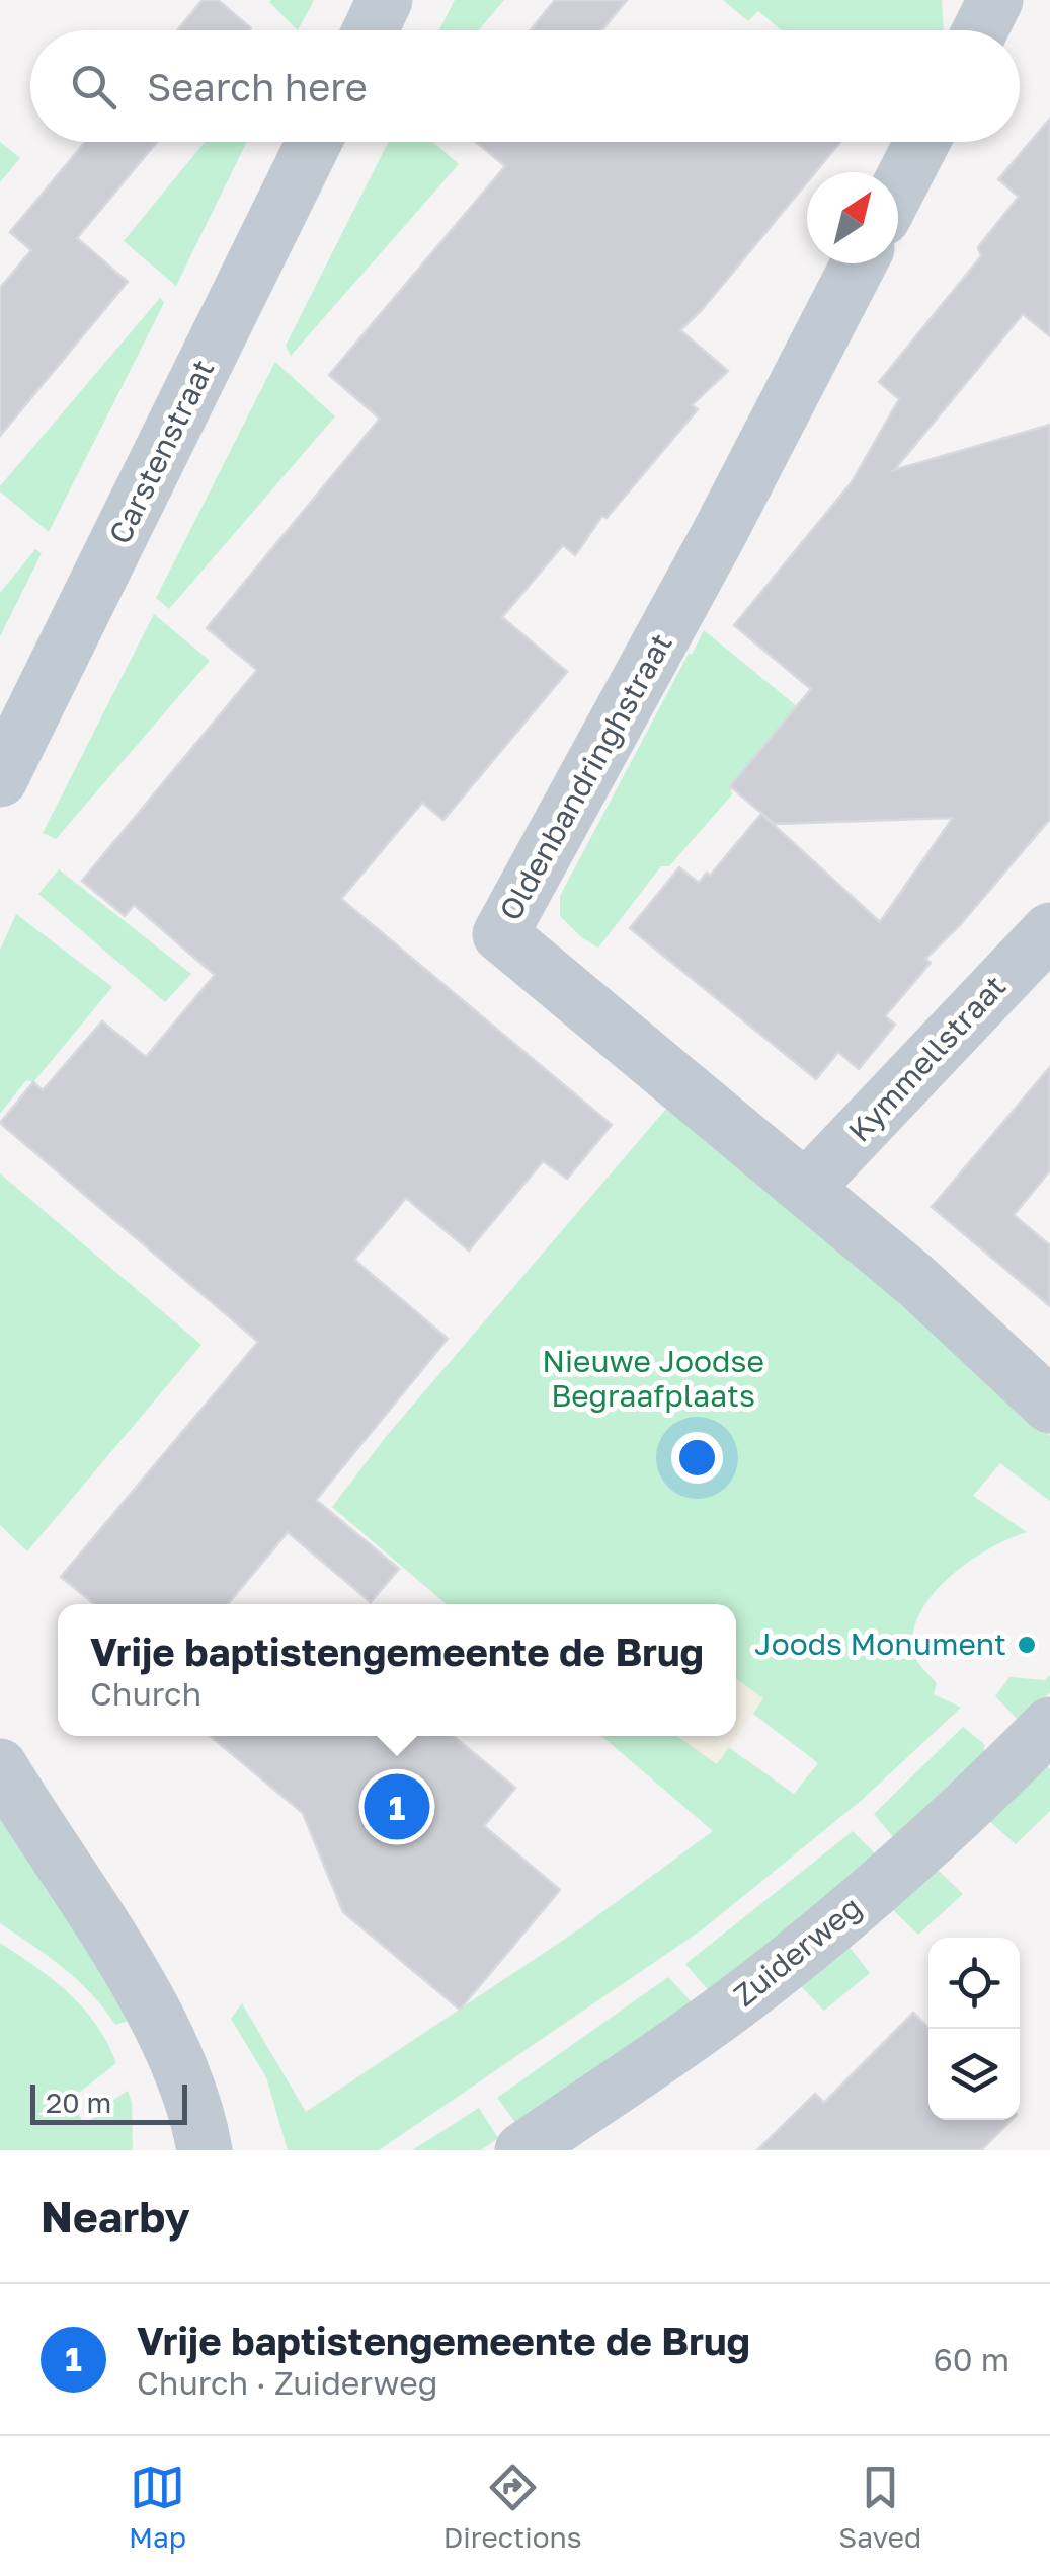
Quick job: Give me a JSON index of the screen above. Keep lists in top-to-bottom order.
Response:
{
  "streets": {
    "street": [
      "Carstenstraat",
      "Oldenbandringhstraat",
      "Kymmellstraat",
      "Zuiderweg"
    ]
  },
  "crossings": [
    ["Oldenbandringhstraat", "Kymmellstraat"]
  ],
  "parks": ["Nieuwe Joodse Begraafplaats"],
  "places": ["Joods Monument"],
  "scale_bar": "20 m",
  "north": "top right",
  "page": {
    "search": "Search here",
    "popup": ["Vrije baptistengemeente de Brug", "Church"],
    "pins": "1",
    "scale": "20 m",
    "heading": "Nearby",
    "list": [
      {
        "mark": "1",
        "name": "Vrije baptistengemeente de Brug",
        "note": "Church · Zuiderweg",
        "value": "60 m"
      }
    ],
    "nav": ["Map", "Directions", "Saved"]
  }
}
